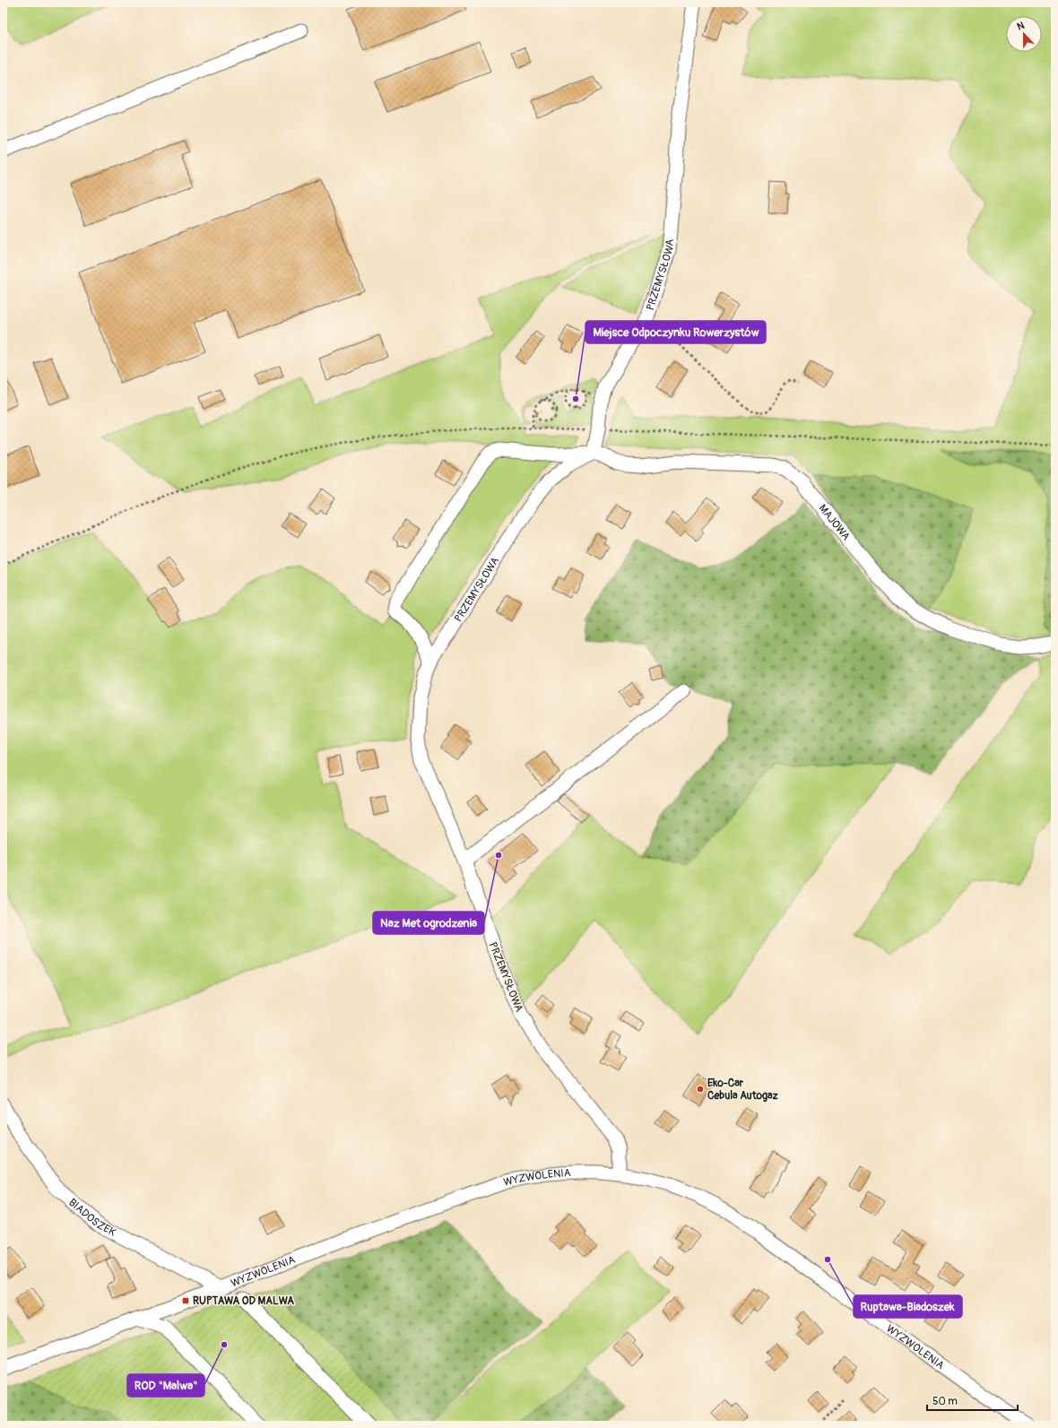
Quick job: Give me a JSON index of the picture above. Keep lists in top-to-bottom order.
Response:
{
  "streets": {
    "street": [
      "PRZEMYSŁOWA",
      "MAJOWA",
      "WYZWOLENIA",
      "BIADOSZEK"
    ]
  },
  "crossings": [
    ["PRZEMYSŁOWA", "MAJOWA"],
    ["PRZEMYSŁOWA", "WYZWOLENIA"],
    ["WYZWOLENIA", "BIADOSZEK"]
  ],
  "places": {
    "other": [
      "Miejsce Odpoczynku Rowerzystów",
      "Naz Met ogrodzenia",
      "Eko-Car Cebula Autogaz",
      "Ruptawa-Biadoszek",
      "ROD \"Malwa\""
    ],
    "transit": ["RUPTAWA OD MALWA"]
  },
  "scale_bar": "50 m",
  "north": "top"
}
